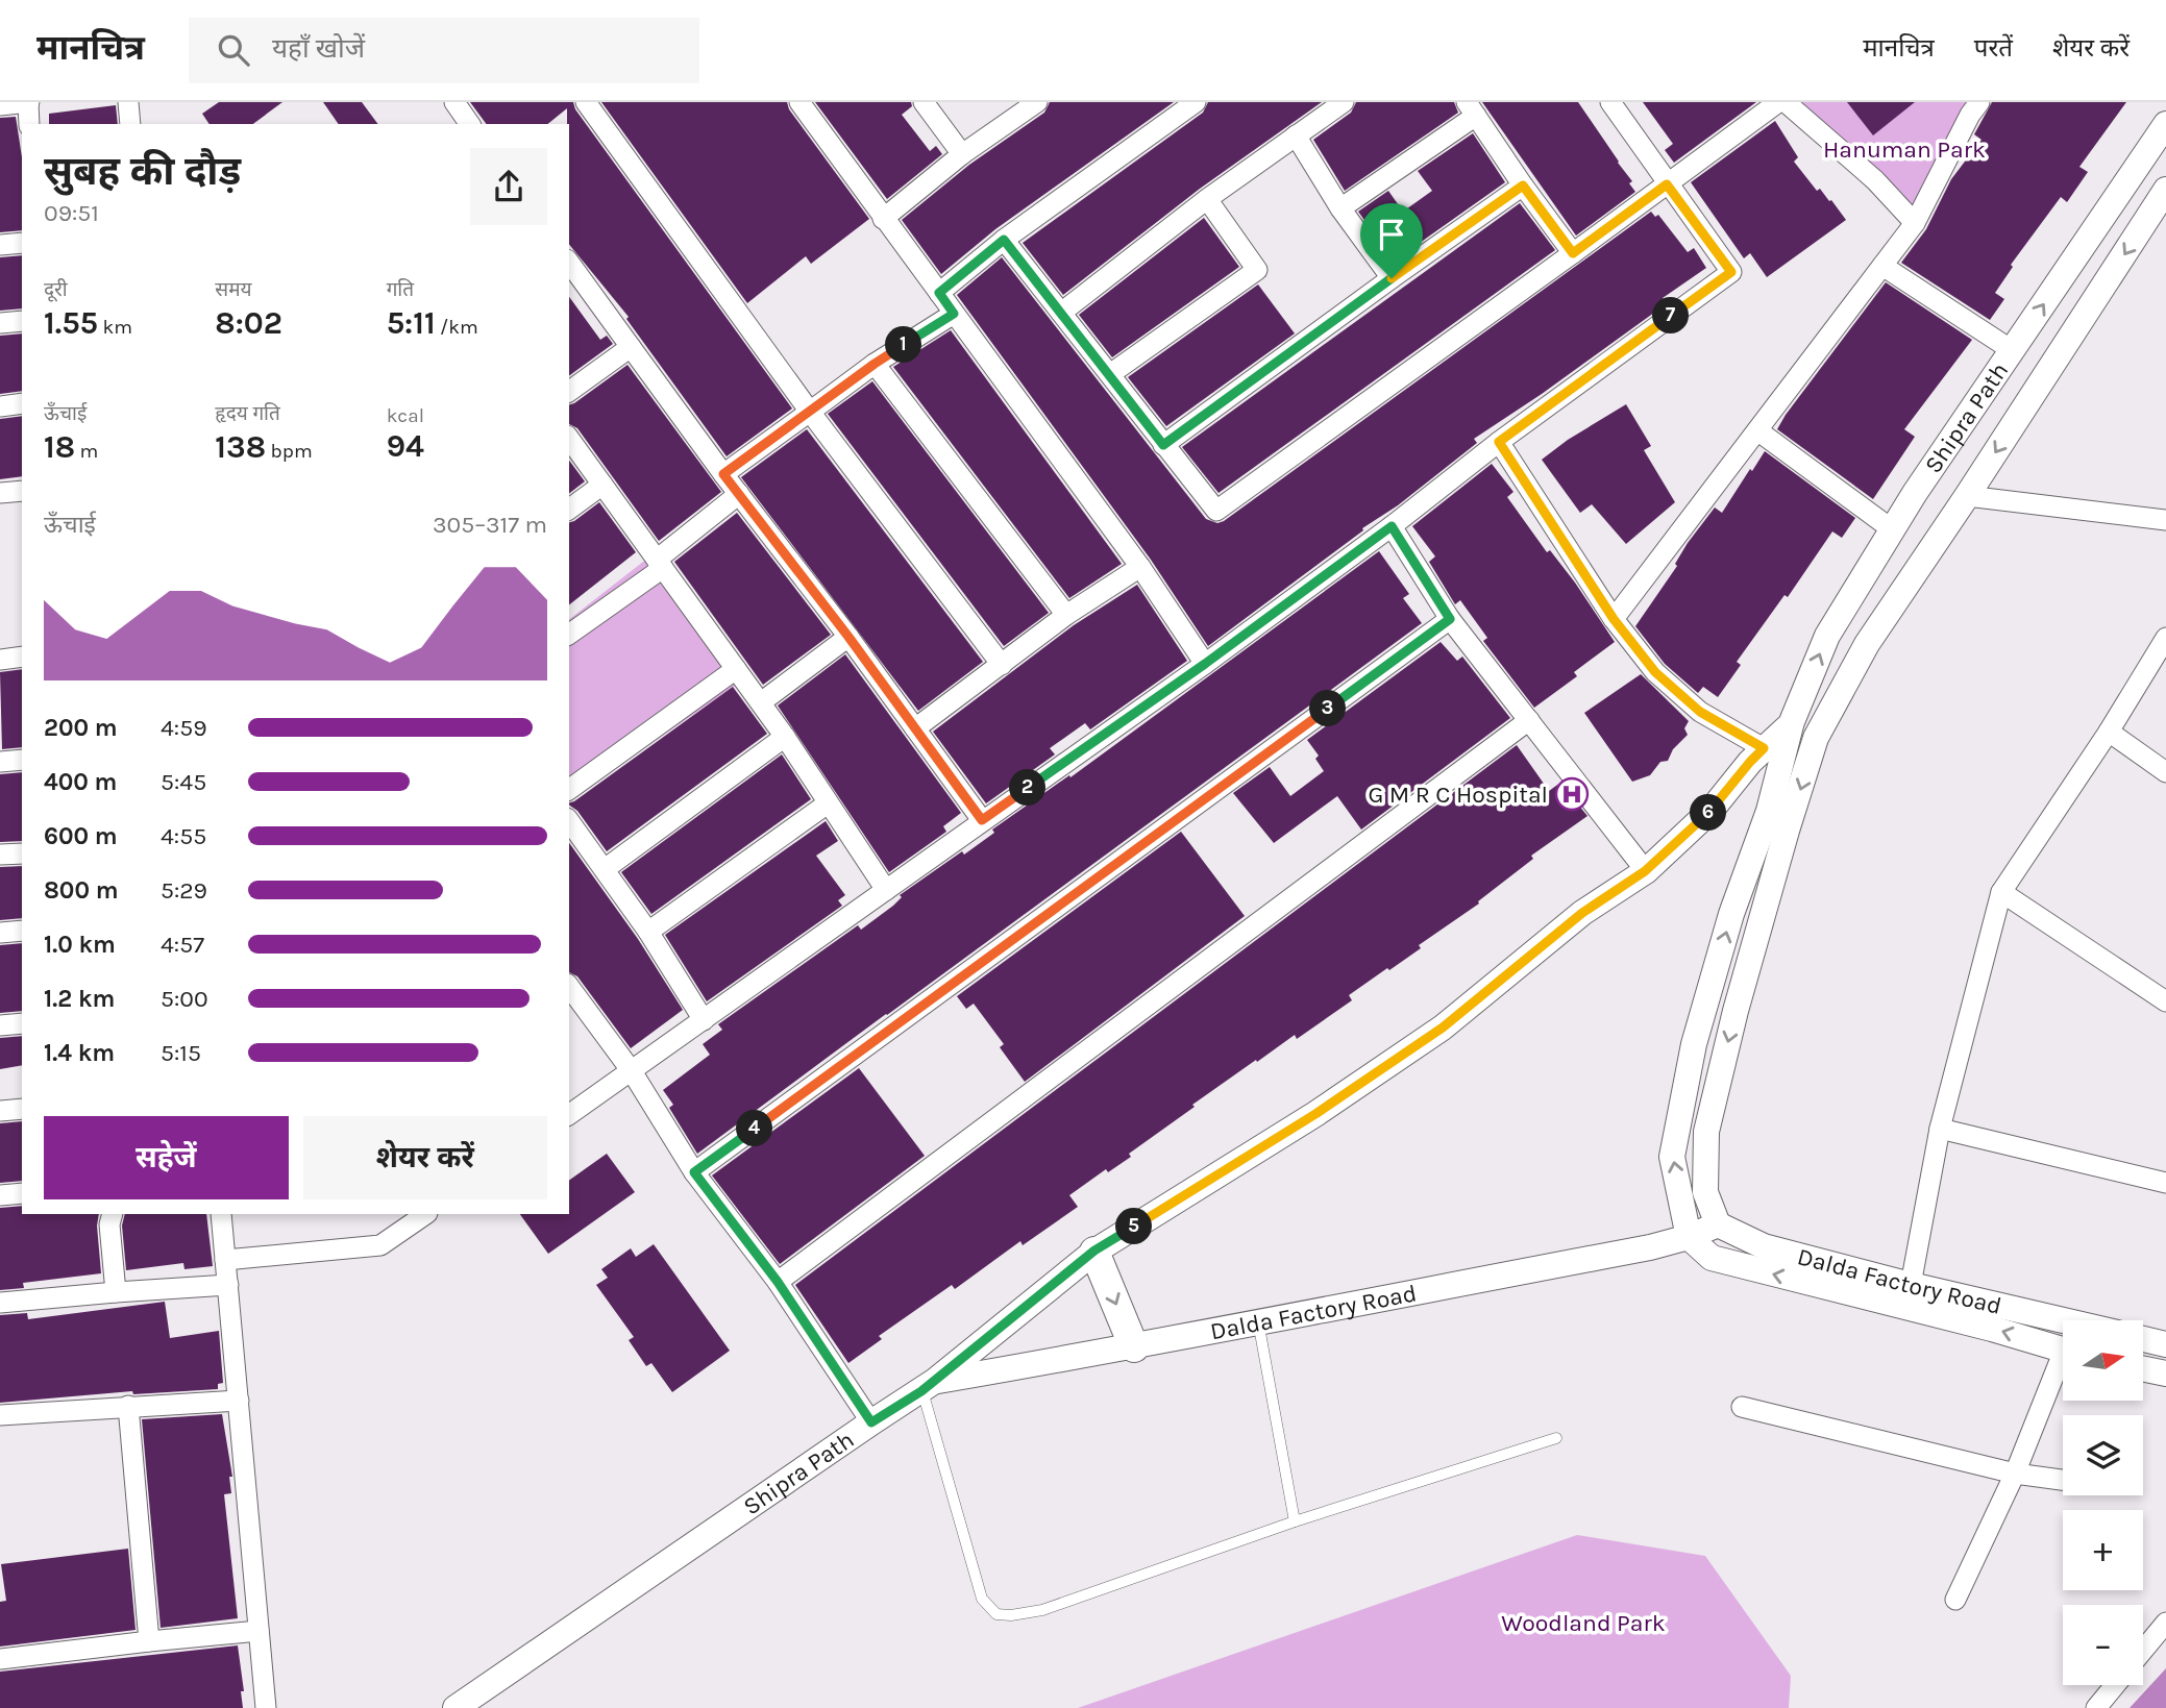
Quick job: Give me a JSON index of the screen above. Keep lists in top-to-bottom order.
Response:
{
  "streets": {
    "street": ["Shipra Path", "Dalda Factory Road"]
  },
  "crossings": [
    ["Shipra Path", "Dalda Factory Road"]
  ],
  "parks": ["Hanuman Park", "Woodland Park"],
  "places": {
    "hospital": ["G M R C Hospital"]
  },
  "north": "right",
  "page": {
    "header": "मानचित्र",
    "search": "यहाँ खोजें",
    "nav": ["मानचित्र", "परतें", "शेयर करें"],
    "heading": ["सुबह की दौड़", "09:51"],
    "stats": [
      ["दूरी", "1.55 km"],
      ["समय", "8:02"],
      ["गति", "5:11 /km"],
      ["ऊँचाई", "18 m"],
      ["हृदय गति", "138 bpm"],
      ["kcal", "94"]
    ],
    "pins": [
      "7",
      "1",
      "3",
      "2",
      "6",
      "4",
      "5"
    ],
    "chart": ["ऊँचाई", "305–317 m"],
    "list": [
      {
        "name": "200 m",
        "note": "4:59"
      },
      {
        "name": "400 m",
        "note": "5:45"
      },
      {
        "name": "600 m",
        "note": "4:55"
      },
      {
        "name": "800 m",
        "note": "5:29"
      },
      {
        "name": "1.0 km",
        "note": "4:57"
      },
      {
        "name": "1.2 km",
        "note": "5:00"
      },
      {
        "name": "1.4 km",
        "note": "5:15"
      }
    ],
    "buttons": ["सहेजें", "शेयर करें"],
    "map_buttons": ["+", "−"]
  }
}
